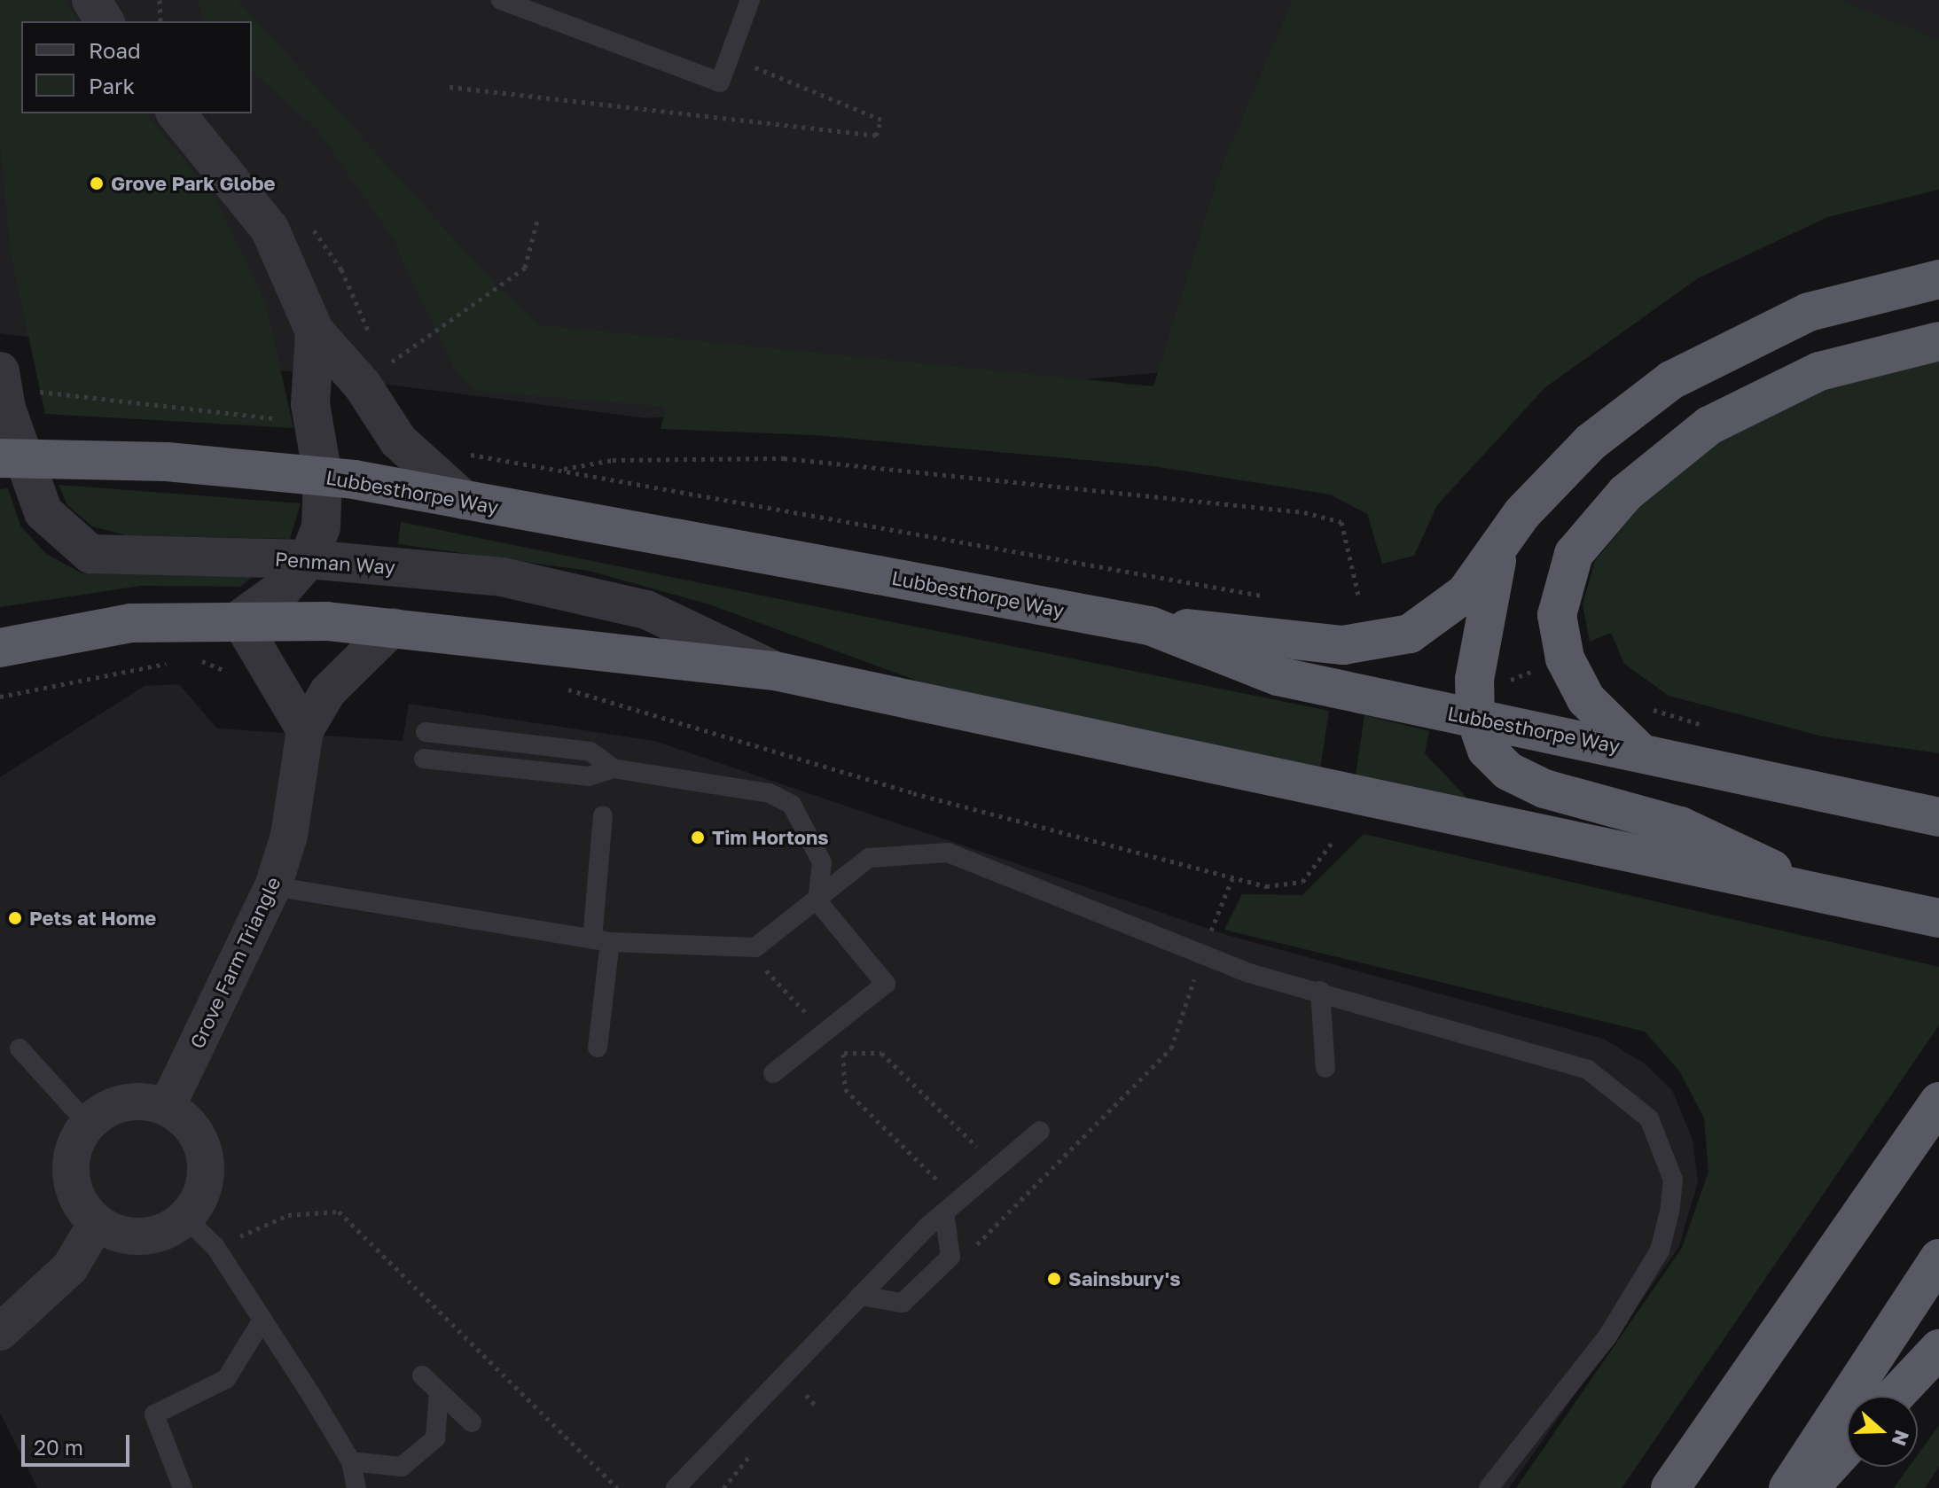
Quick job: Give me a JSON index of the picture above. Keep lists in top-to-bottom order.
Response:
{
  "streets": {
    "highway": ["Lubbesthorpe Way"],
    "street": ["Penman Way", "Grove Farm Triangle"]
  },
  "crossings": [
    ["Lubbesthorpe Way", "Penman Way"]
  ],
  "places": [
    "Grove Park Globe",
    "Tim Hortons",
    "Pets at Home",
    "Sainsbury's"
  ],
  "legend": ["Road", "Park"],
  "scale_bar": "20 m",
  "north": "right"
}
